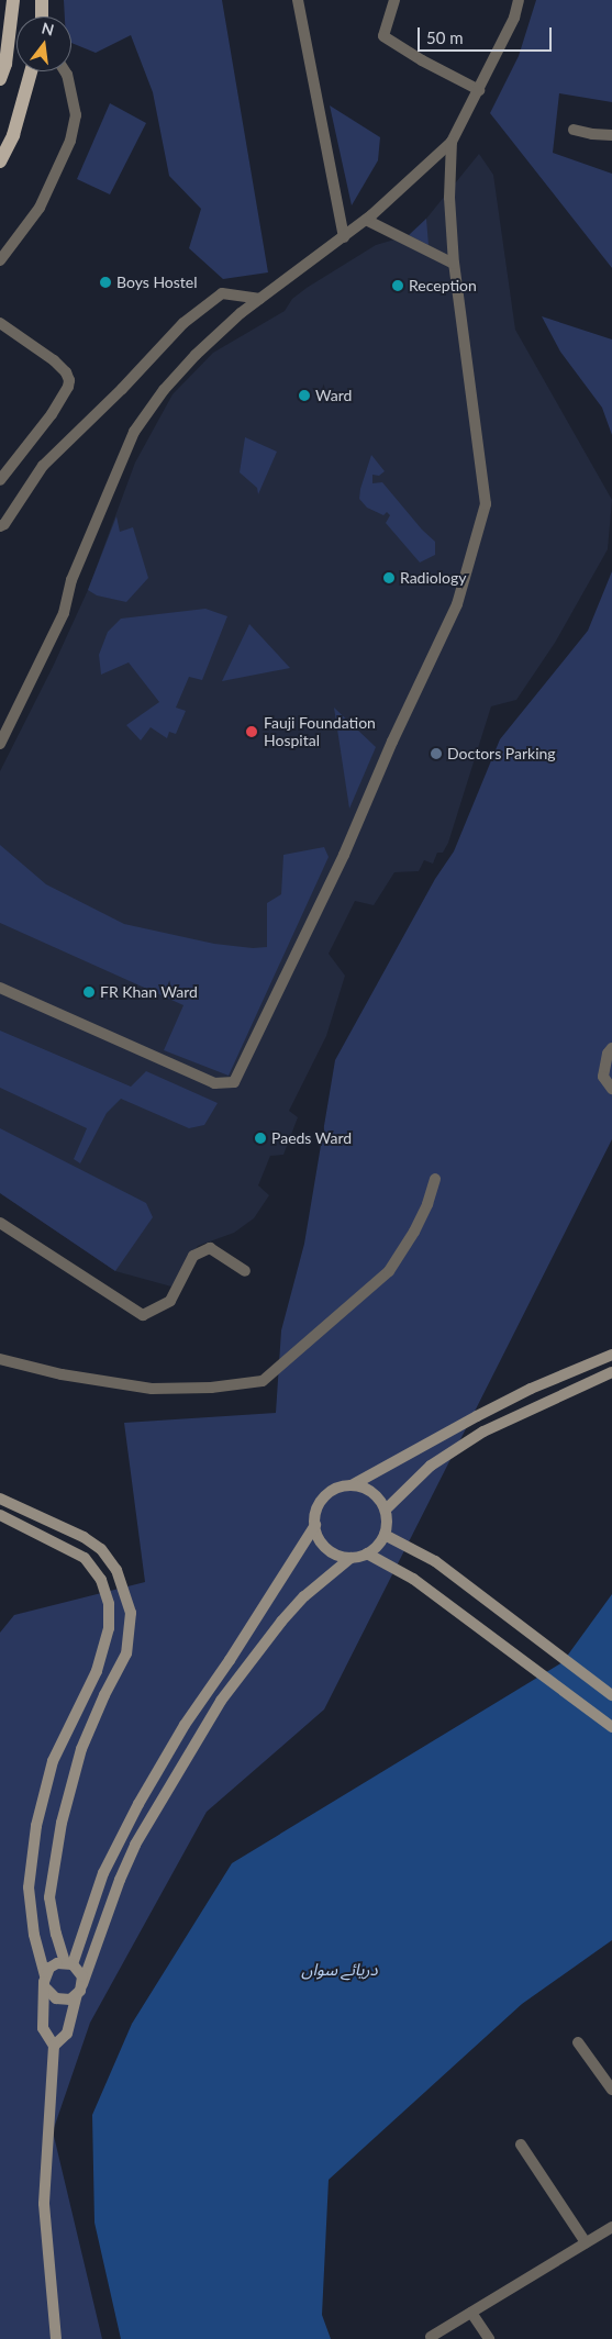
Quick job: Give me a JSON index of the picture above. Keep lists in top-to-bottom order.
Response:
{
  "water": ["دریائے سواں"],
  "places": [
    "Boys Hostel",
    "Reception",
    "Ward",
    "Radiology",
    "Fauji Foundation Hospital",
    "Doctors Parking",
    "FR Khan Ward",
    "Paeds Ward"
  ],
  "scale_bar": "50 m",
  "north": "top"
}
